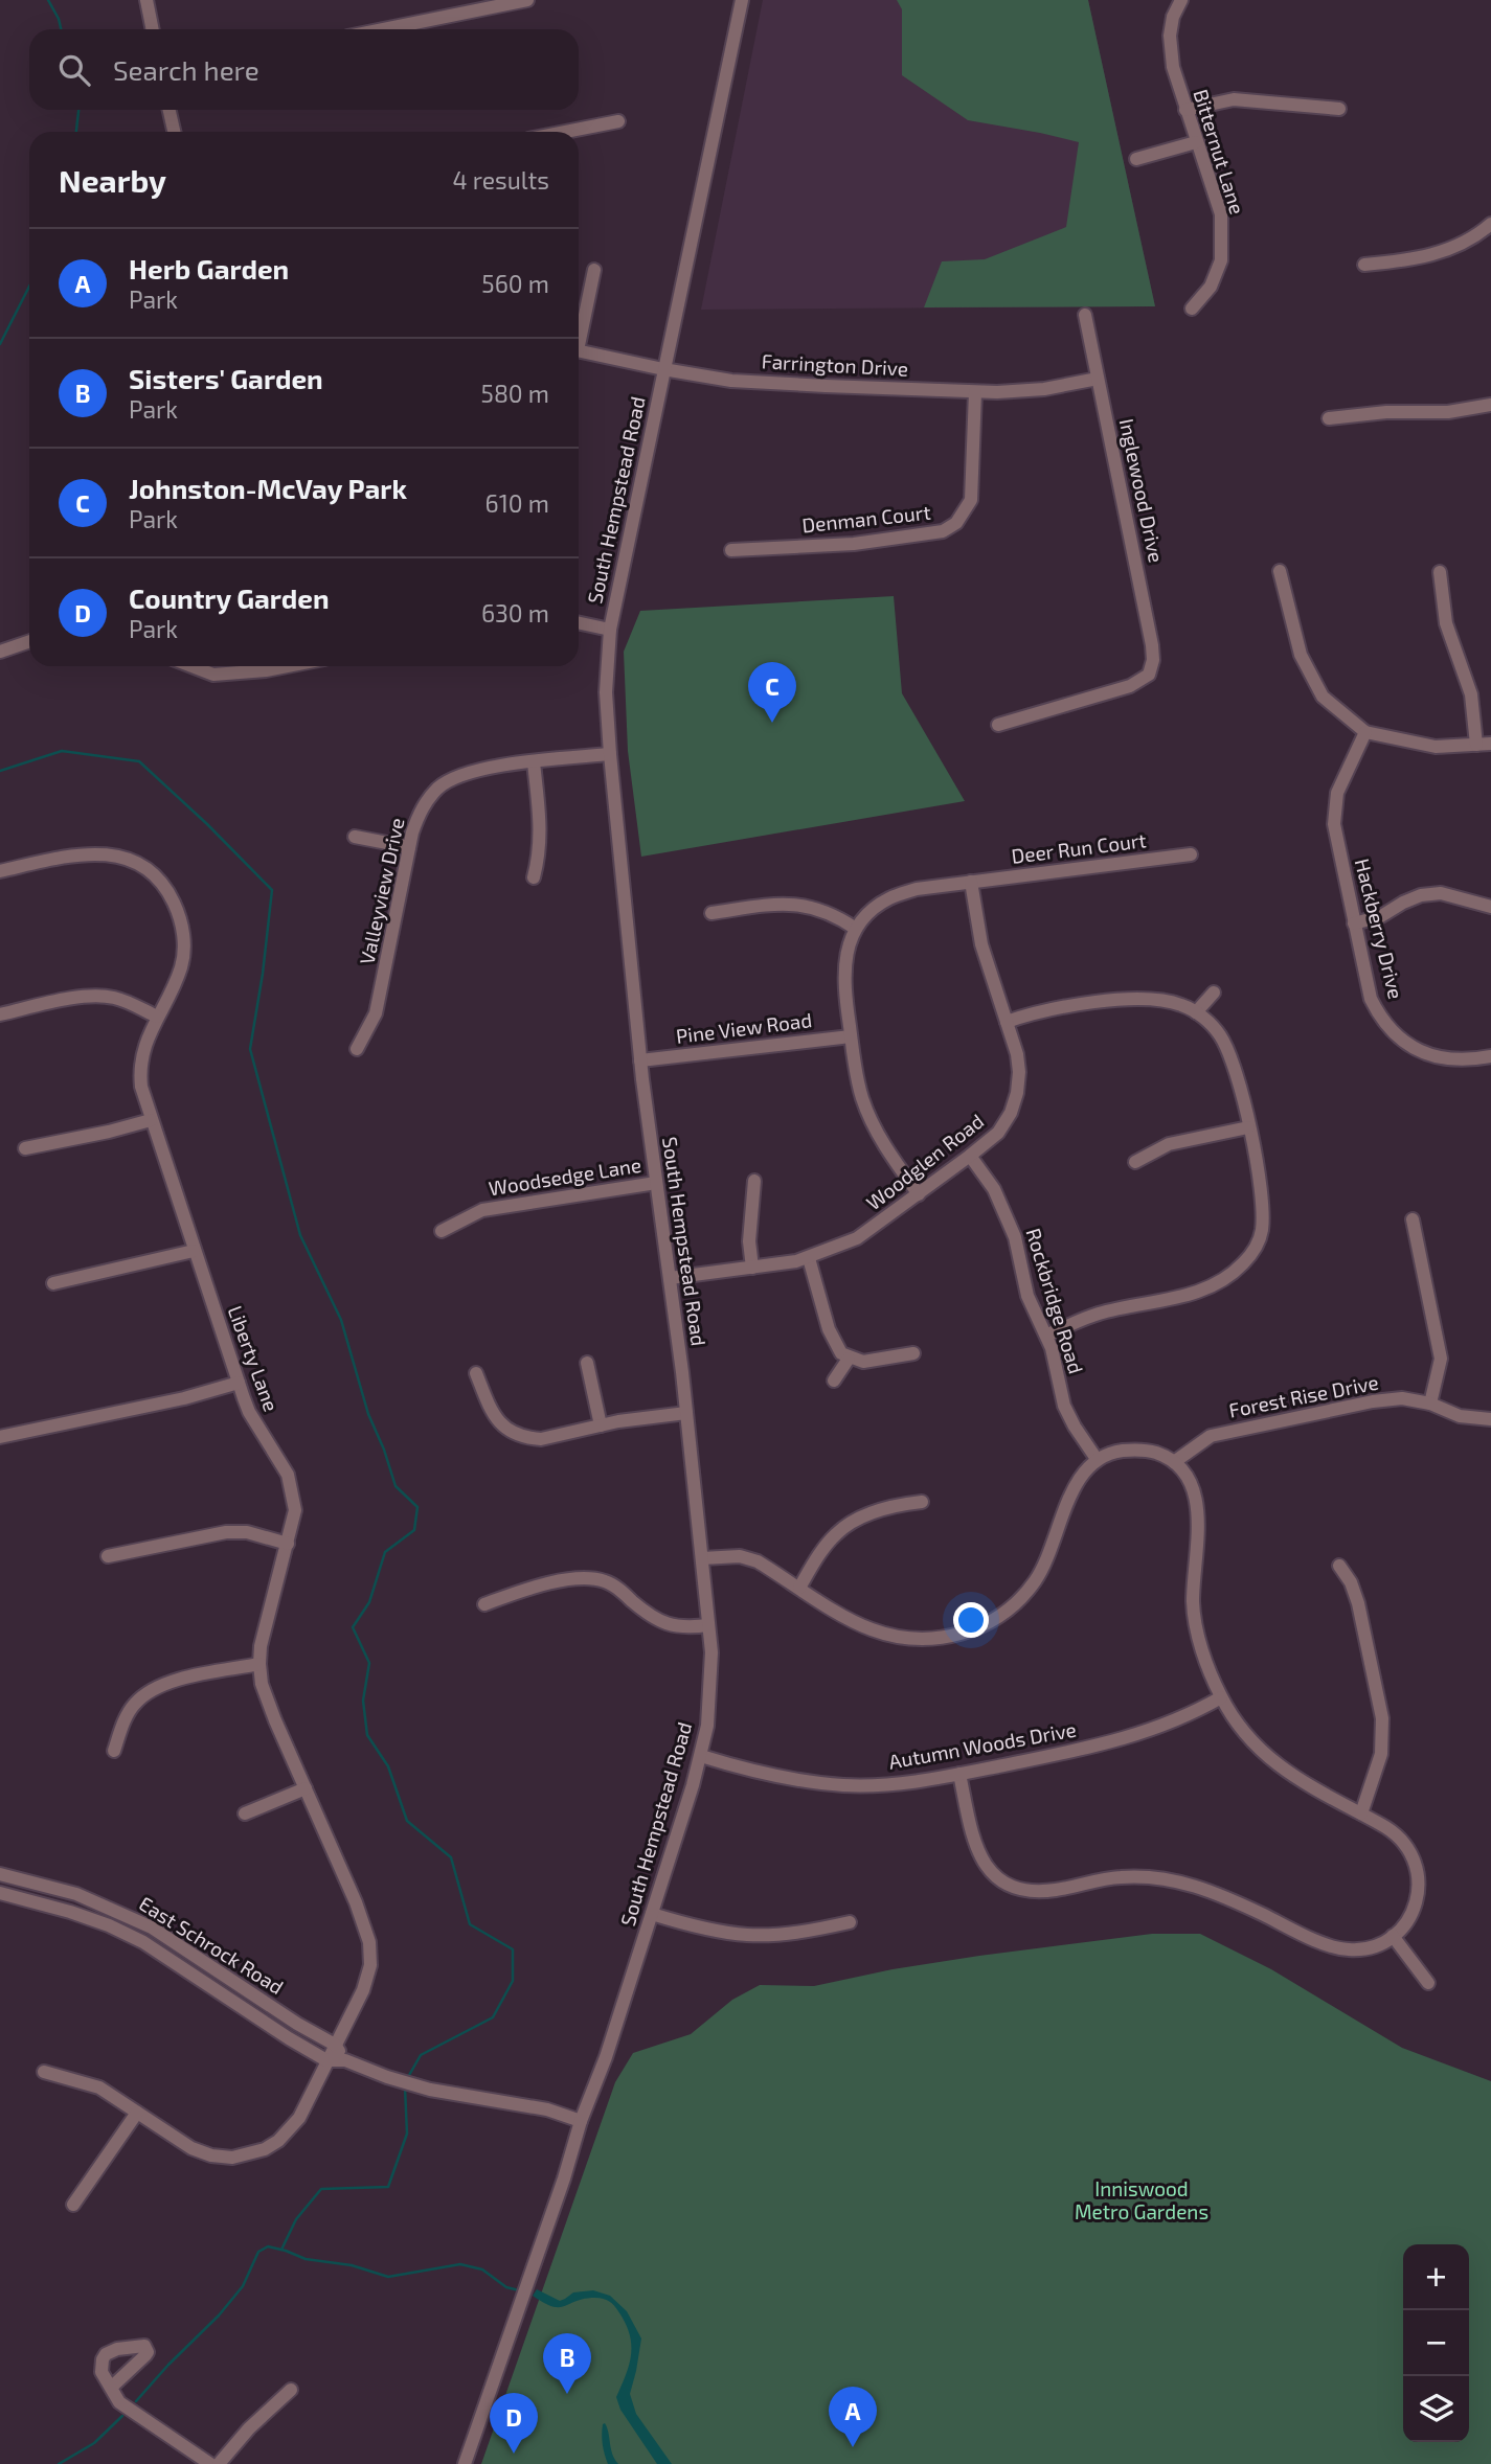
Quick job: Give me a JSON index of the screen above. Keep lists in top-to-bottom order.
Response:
{
  "streets": {
    "street": [
      "Bitternut Lane",
      "Farrington Drive",
      "Inglewood Drive",
      "South Hempstead Road",
      "Denman Court",
      "Deer Run Court",
      "Valleyview Drive",
      "Hackberry Drive",
      "Pine View Road",
      "Woodglen Road",
      "Woodsedge Lane",
      "Rockbridge Road",
      "Liberty Lane",
      "Forest Rise Drive",
      "Autumn Woods Drive",
      "East Schrock Road"
    ]
  },
  "crossings": [
    ["Farrington Drive", "Inglewood Drive"],
    ["Farrington Drive", "South Hempstead Road"],
    ["Farrington Drive", "Denman Court"],
    ["South Hempstead Road", "Valleyview Drive"],
    ["South Hempstead Road", "Pine View Road"],
    ["South Hempstead Road", "Woodglen Road"],
    ["South Hempstead Road", "Woodsedge Lane"],
    ["South Hempstead Road", "Autumn Woods Drive"],
    ["Deer Run Court", "Woodglen Road"],
    ["Woodglen Road", "Rockbridge Road"],
    ["Liberty Lane", "East Schrock Road"]
  ],
  "parks": ["Inniswood Metro Gardens"],
  "page": {
    "search": "Search here",
    "heading": ["Nearby", "4 results"],
    "list": [
      {
        "mark": "A",
        "name": "Herb Garden",
        "note": "Park",
        "value": "560 m"
      },
      {
        "mark": "B",
        "name": "Sisters' Garden",
        "note": "Park",
        "value": "580 m"
      },
      {
        "mark": "C",
        "name": "Johnston-McVay Park",
        "note": "Park",
        "value": "610 m"
      },
      {
        "mark": "D",
        "name": "Country Garden",
        "note": "Park",
        "value": "630 m"
      }
    ],
    "pins": [
      "C",
      "B",
      "A",
      "D"
    ],
    "map_buttons": ["+", "−"]
  }
}
